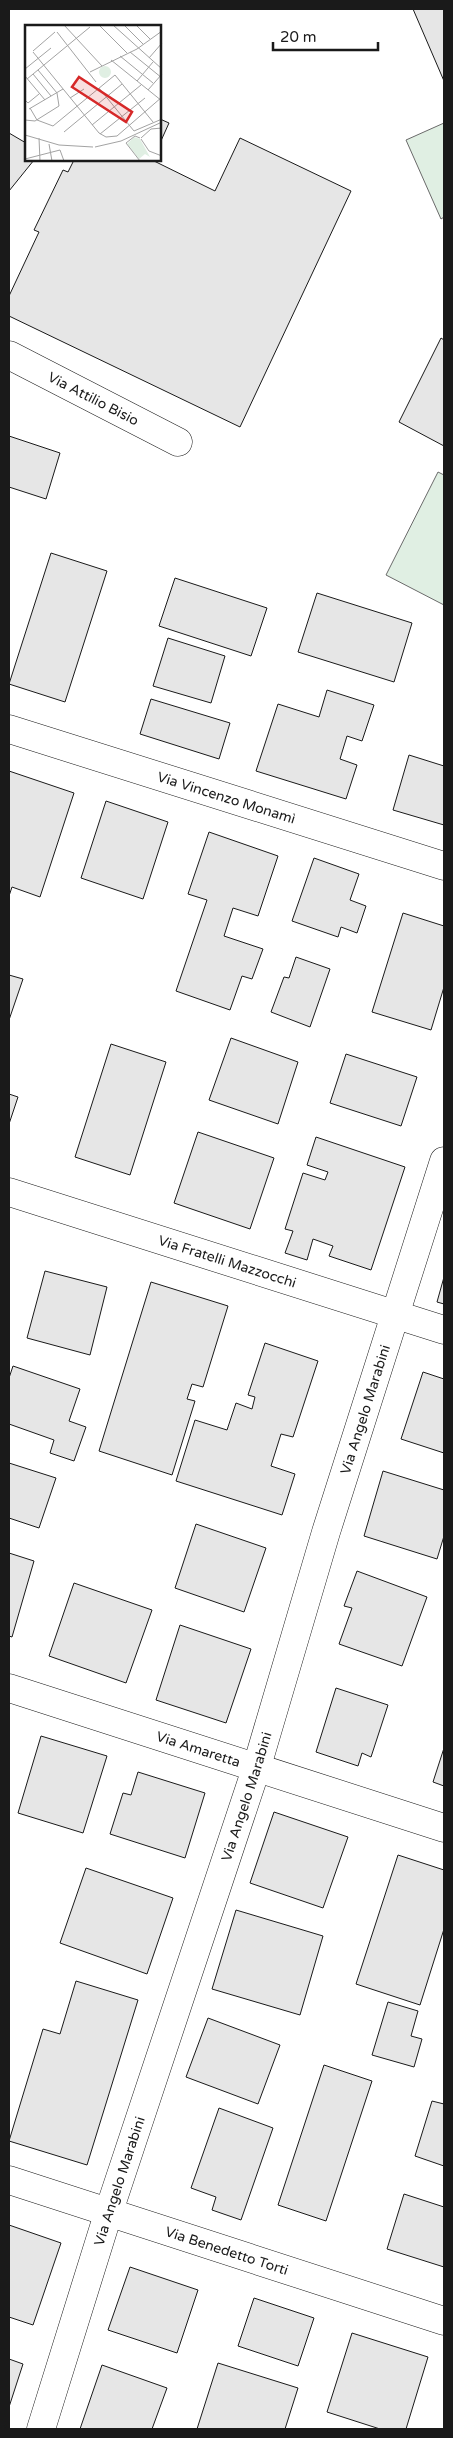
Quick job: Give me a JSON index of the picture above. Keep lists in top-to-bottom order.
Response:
{
  "streets": {
    "street": [
      "Via Attilio Bisio",
      "Via Vincenzo Monamì",
      "Via Fratelli Mazzocchi",
      "Via Angelo Marabini",
      "Via Amaretta",
      "Via Benedetto Torti"
    ]
  },
  "crossings": [
    ["Via Fratelli Mazzocchi", "Via Angelo Marabini"],
    ["Via Angelo Marabini", "Via Amaretta"],
    ["Via Angelo Marabini", "Via Benedetto Torti"]
  ],
  "scale_bar": "20 m"
}
